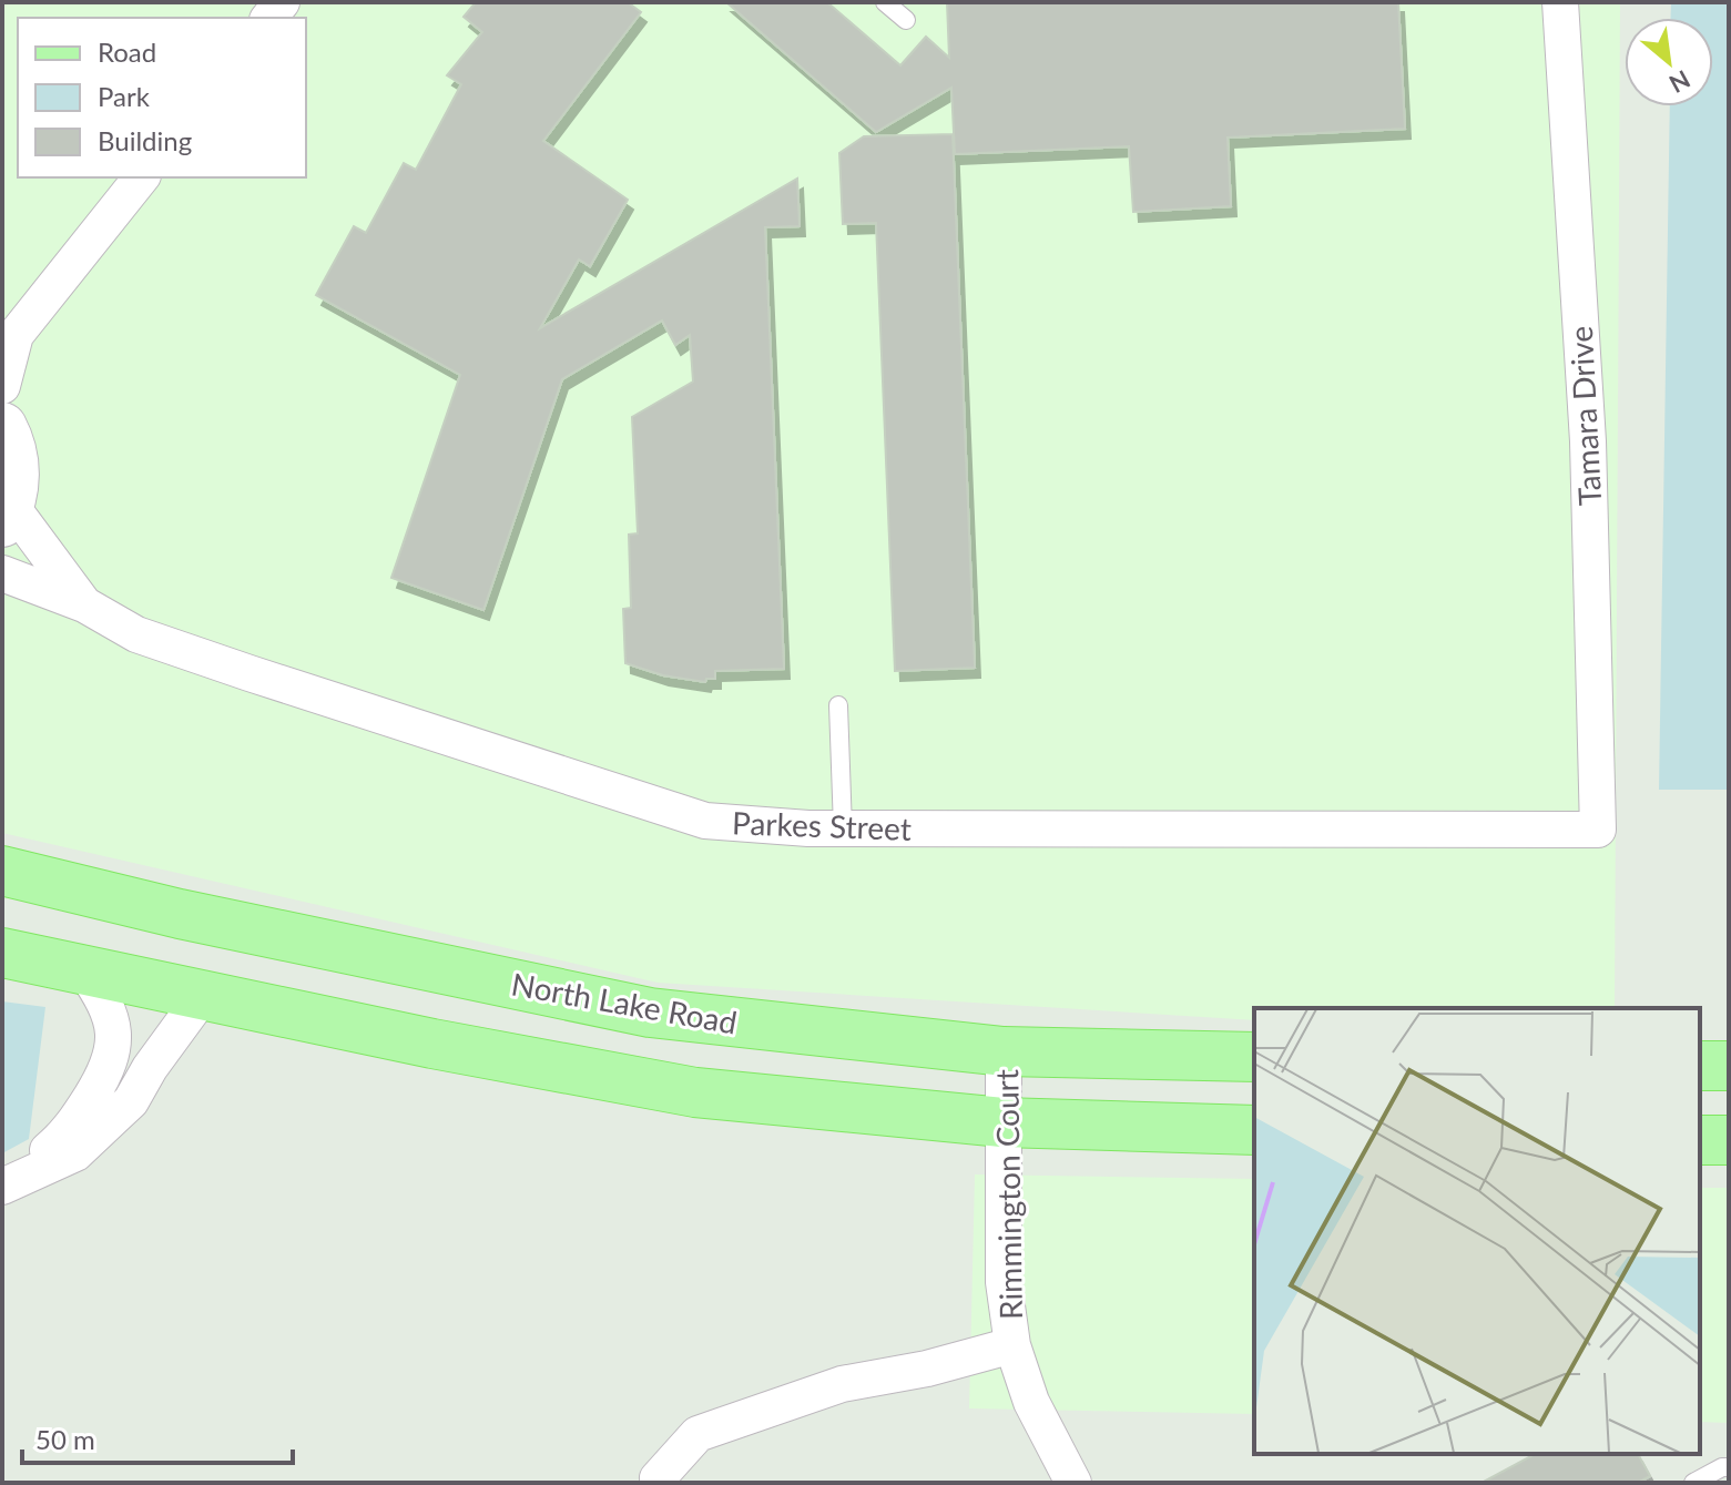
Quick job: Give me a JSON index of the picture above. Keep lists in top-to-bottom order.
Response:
{
  "streets": {
    "main road": ["North Lake Road"],
    "street": ["Tamara Drive", "Parkes Street", "Rimmington Court"]
  },
  "crossings": [
    ["Tamara Drive", "Parkes Street"],
    ["North Lake Road", "Rimmington Court"]
  ],
  "legend": ["Road", "Park", "Building"],
  "scale_bar": "50 m",
  "north": "bottom right"
}
